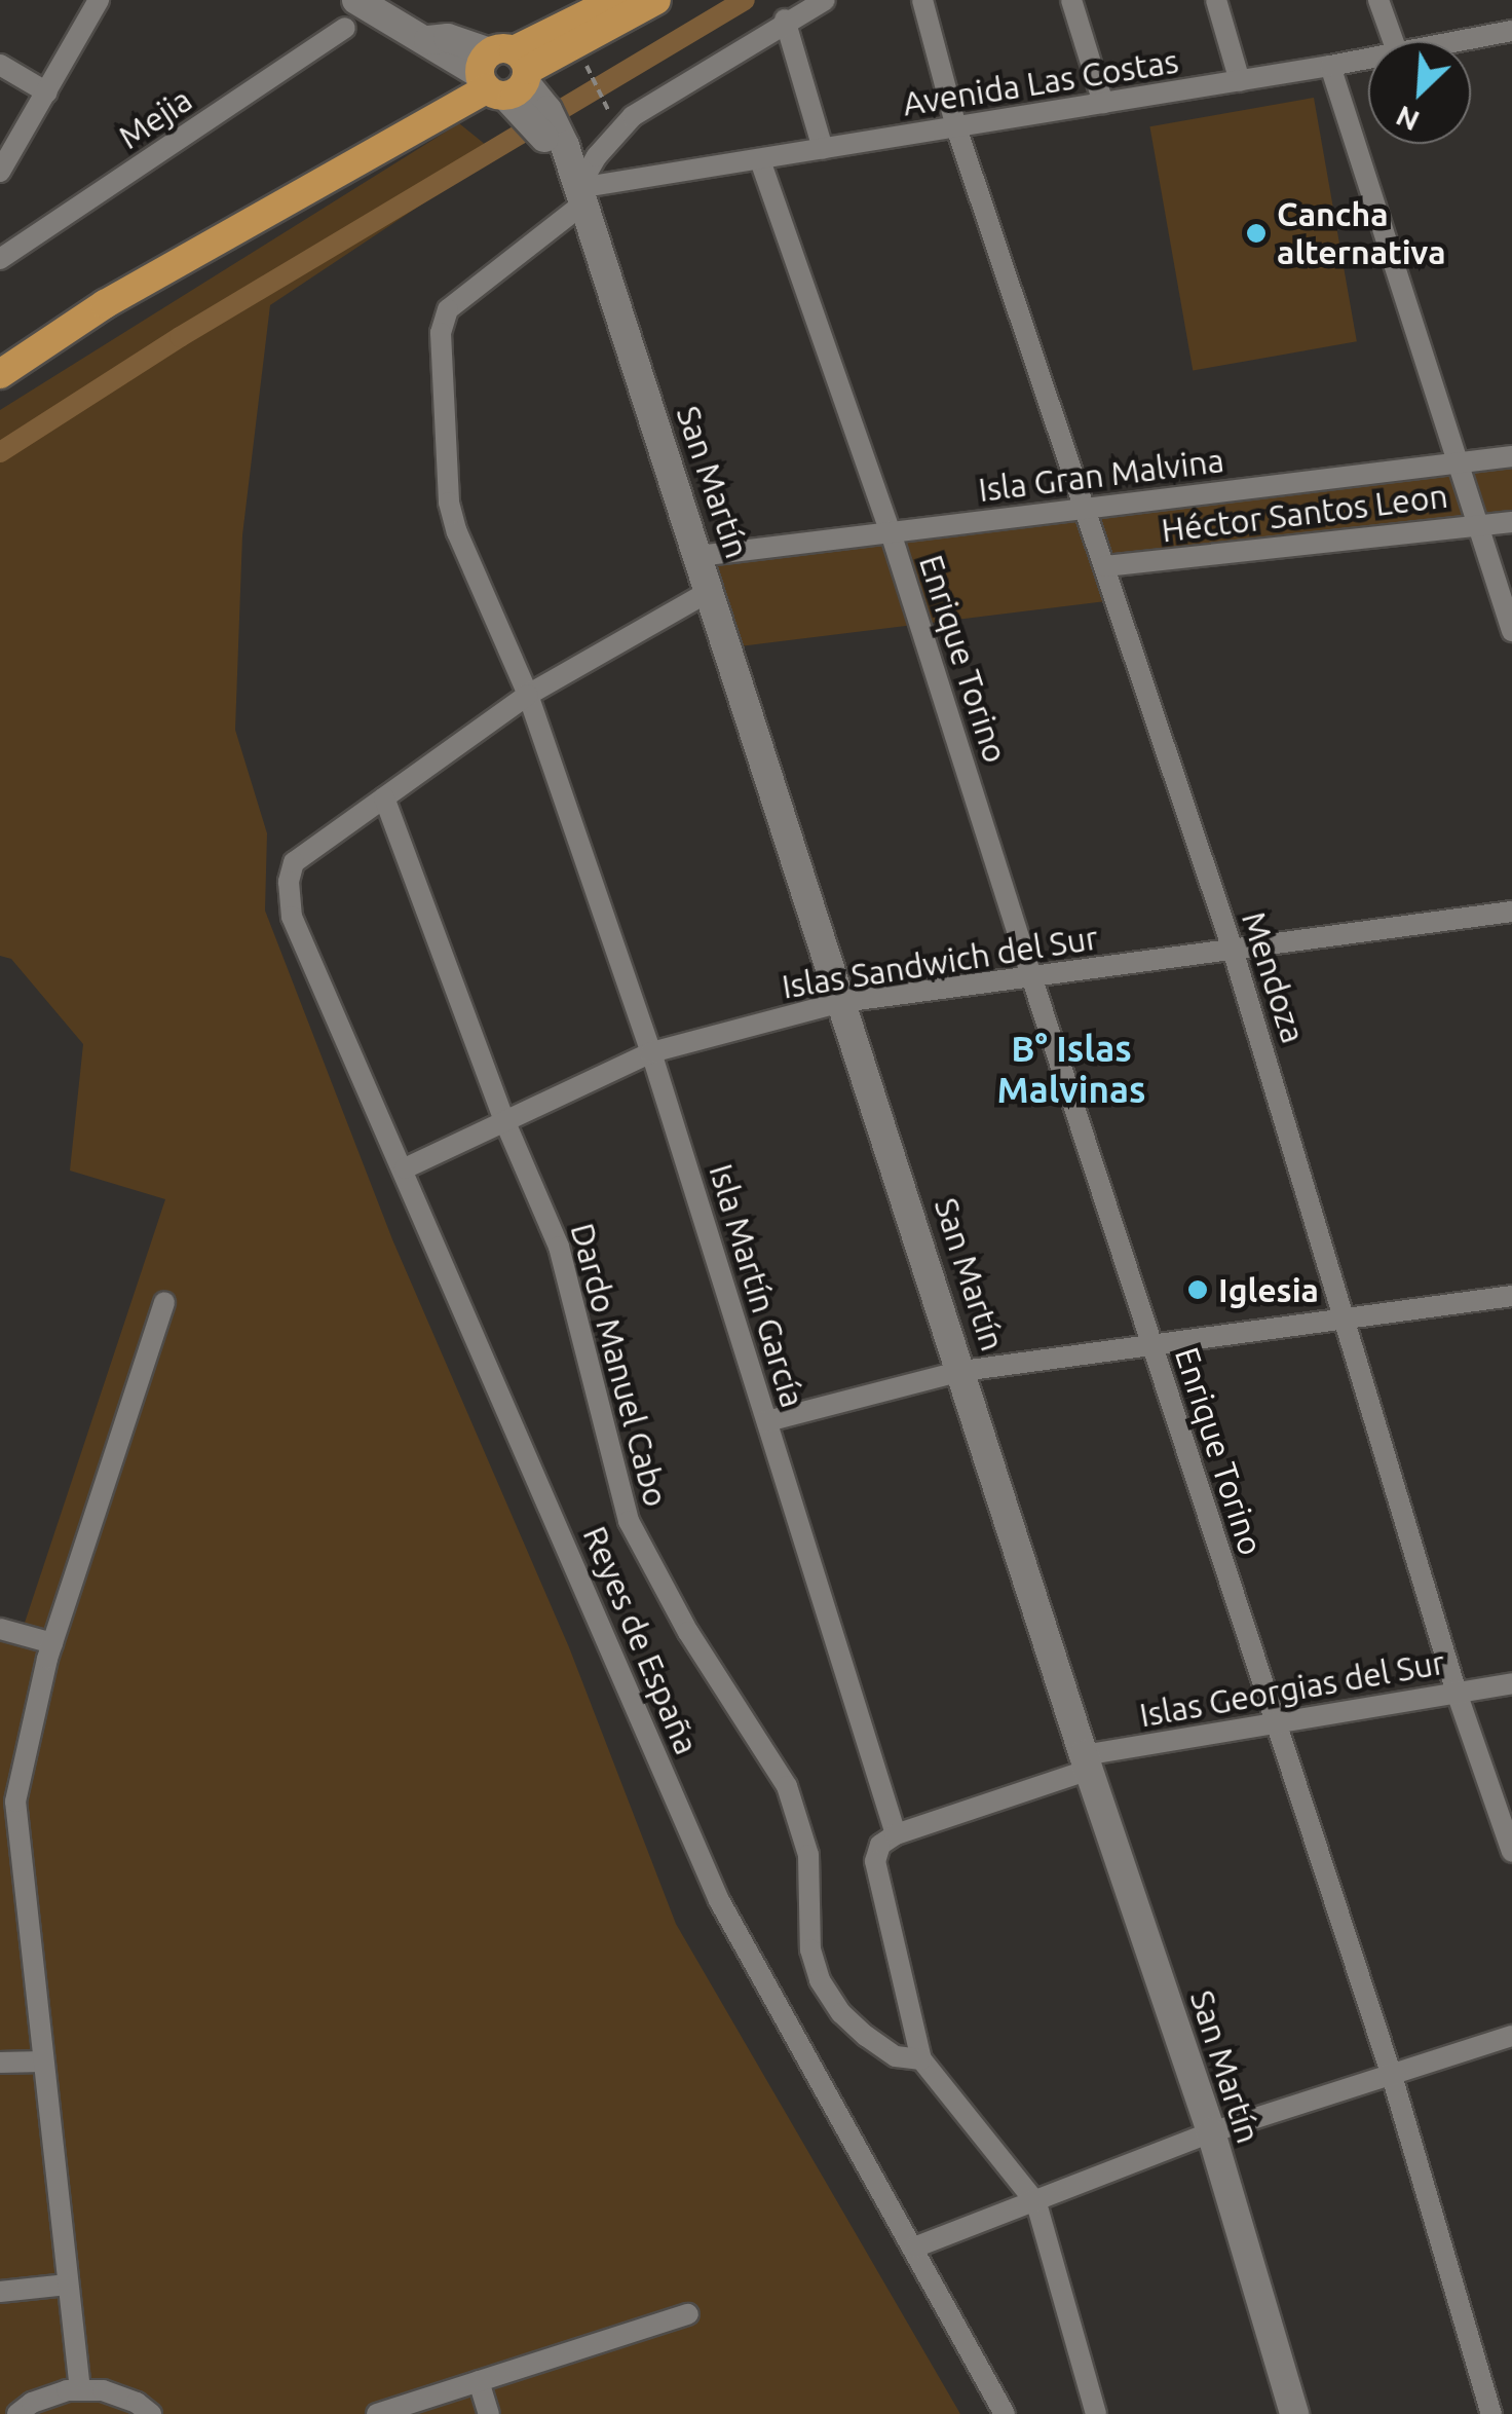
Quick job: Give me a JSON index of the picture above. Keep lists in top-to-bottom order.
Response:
{
  "streets": {
    "main road": ["San Martín"],
    "street": [
      "Avenida Las Costas",
      "Mejia",
      "Isla Gran Malvina",
      "Héctor Santos Leon",
      "Enrique Torino",
      "Islas Sandwich del Sur",
      "Mendoza",
      "Isla Martín García",
      "Dardo Manuel Cabo",
      "Reyes de España",
      "Islas Georgias del Sur"
    ]
  },
  "crossings": [
    ["Avenida Las Costas", "San Martín"],
    ["Avenida Las Costas", "Enrique Torino"],
    ["Avenida Las Costas", "Mendoza"],
    ["Avenida Las Costas", "Isla Martín García"],
    ["Isla Gran Malvina", "San Martín"],
    ["Isla Gran Malvina", "Enrique Torino"],
    ["Isla Gran Malvina", "Mendoza"],
    ["San Martín", "Islas Sandwich del Sur"],
    ["San Martín", "Isla Martín García"],
    ["San Martín", "Islas Georgias del Sur"],
    ["Héctor Santos Leon", "Mendoza"],
    ["Enrique Torino", "Islas Sandwich del Sur"],
    ["Enrique Torino", "Islas Georgias del Sur"],
    ["Islas Sandwich del Sur", "Mendoza"],
    ["Islas Sandwich del Sur", "Isla Martín García"],
    ["Islas Sandwich del Sur", "Dardo Manuel Cabo"],
    ["Islas Sandwich del Sur", "Reyes de España"],
    ["Mendoza", "Islas Georgias del Sur"],
    ["Isla Martín García", "Islas Georgias del Sur"],
    ["Dardo Manuel Cabo", "Reyes de España"]
  ],
  "districts": ["B° Islas Malvinas"],
  "places": ["Cancha alternativa", "Iglesia"],
  "north": "bottom left"
}
